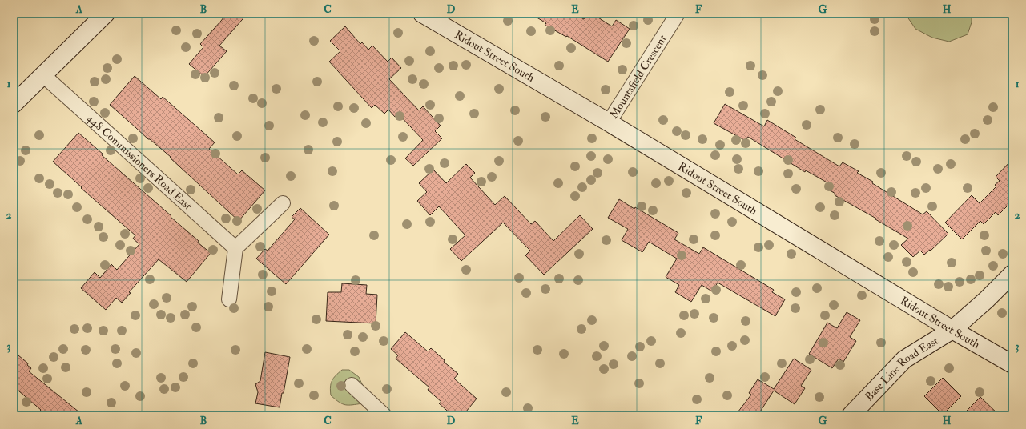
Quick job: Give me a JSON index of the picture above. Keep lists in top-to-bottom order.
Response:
{
  "streets": {
    "street": [
      "Ridout Street South",
      "Mountsfield Crescent",
      "448 Commissioners Road East",
      "Base Line Road East"
    ]
  },
  "crossings": [
    ["Ridout Street South", "Mountsfield Crescent"],
    ["Ridout Street South", "Base Line Road East"]
  ],
  "grid": {
    "columns": [
      "A",
      "B",
      "C",
      "D",
      "E",
      "F",
      "G",
      "H"
    ],
    "rows": ["1", "2", "3"]
  }
}
